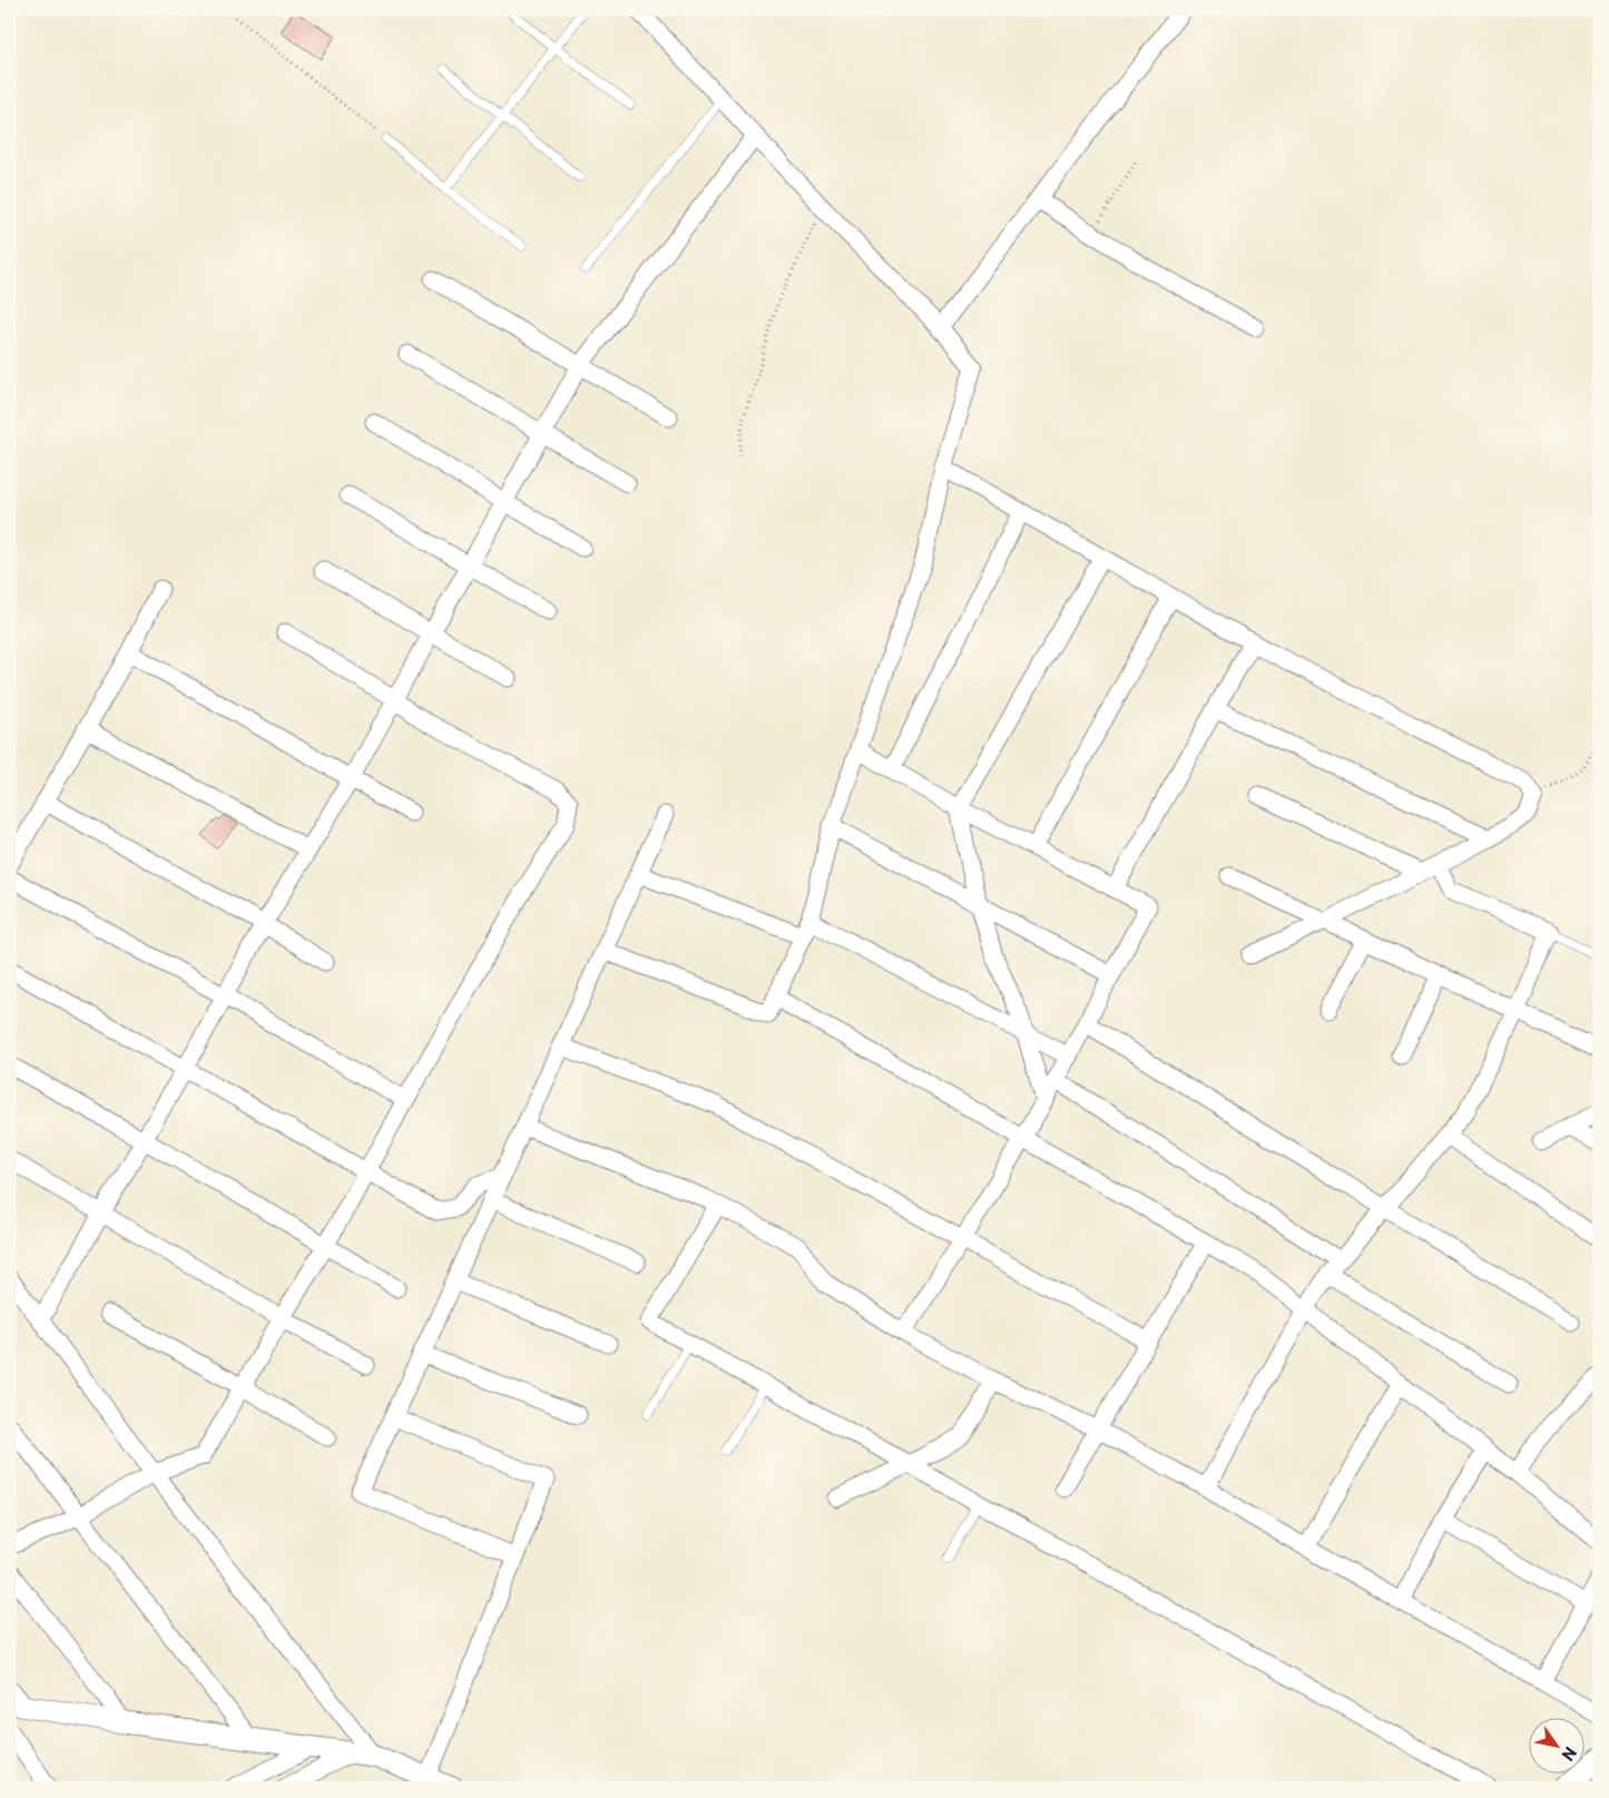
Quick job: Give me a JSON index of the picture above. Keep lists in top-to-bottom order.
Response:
{
  "north": "bottom right"
}
